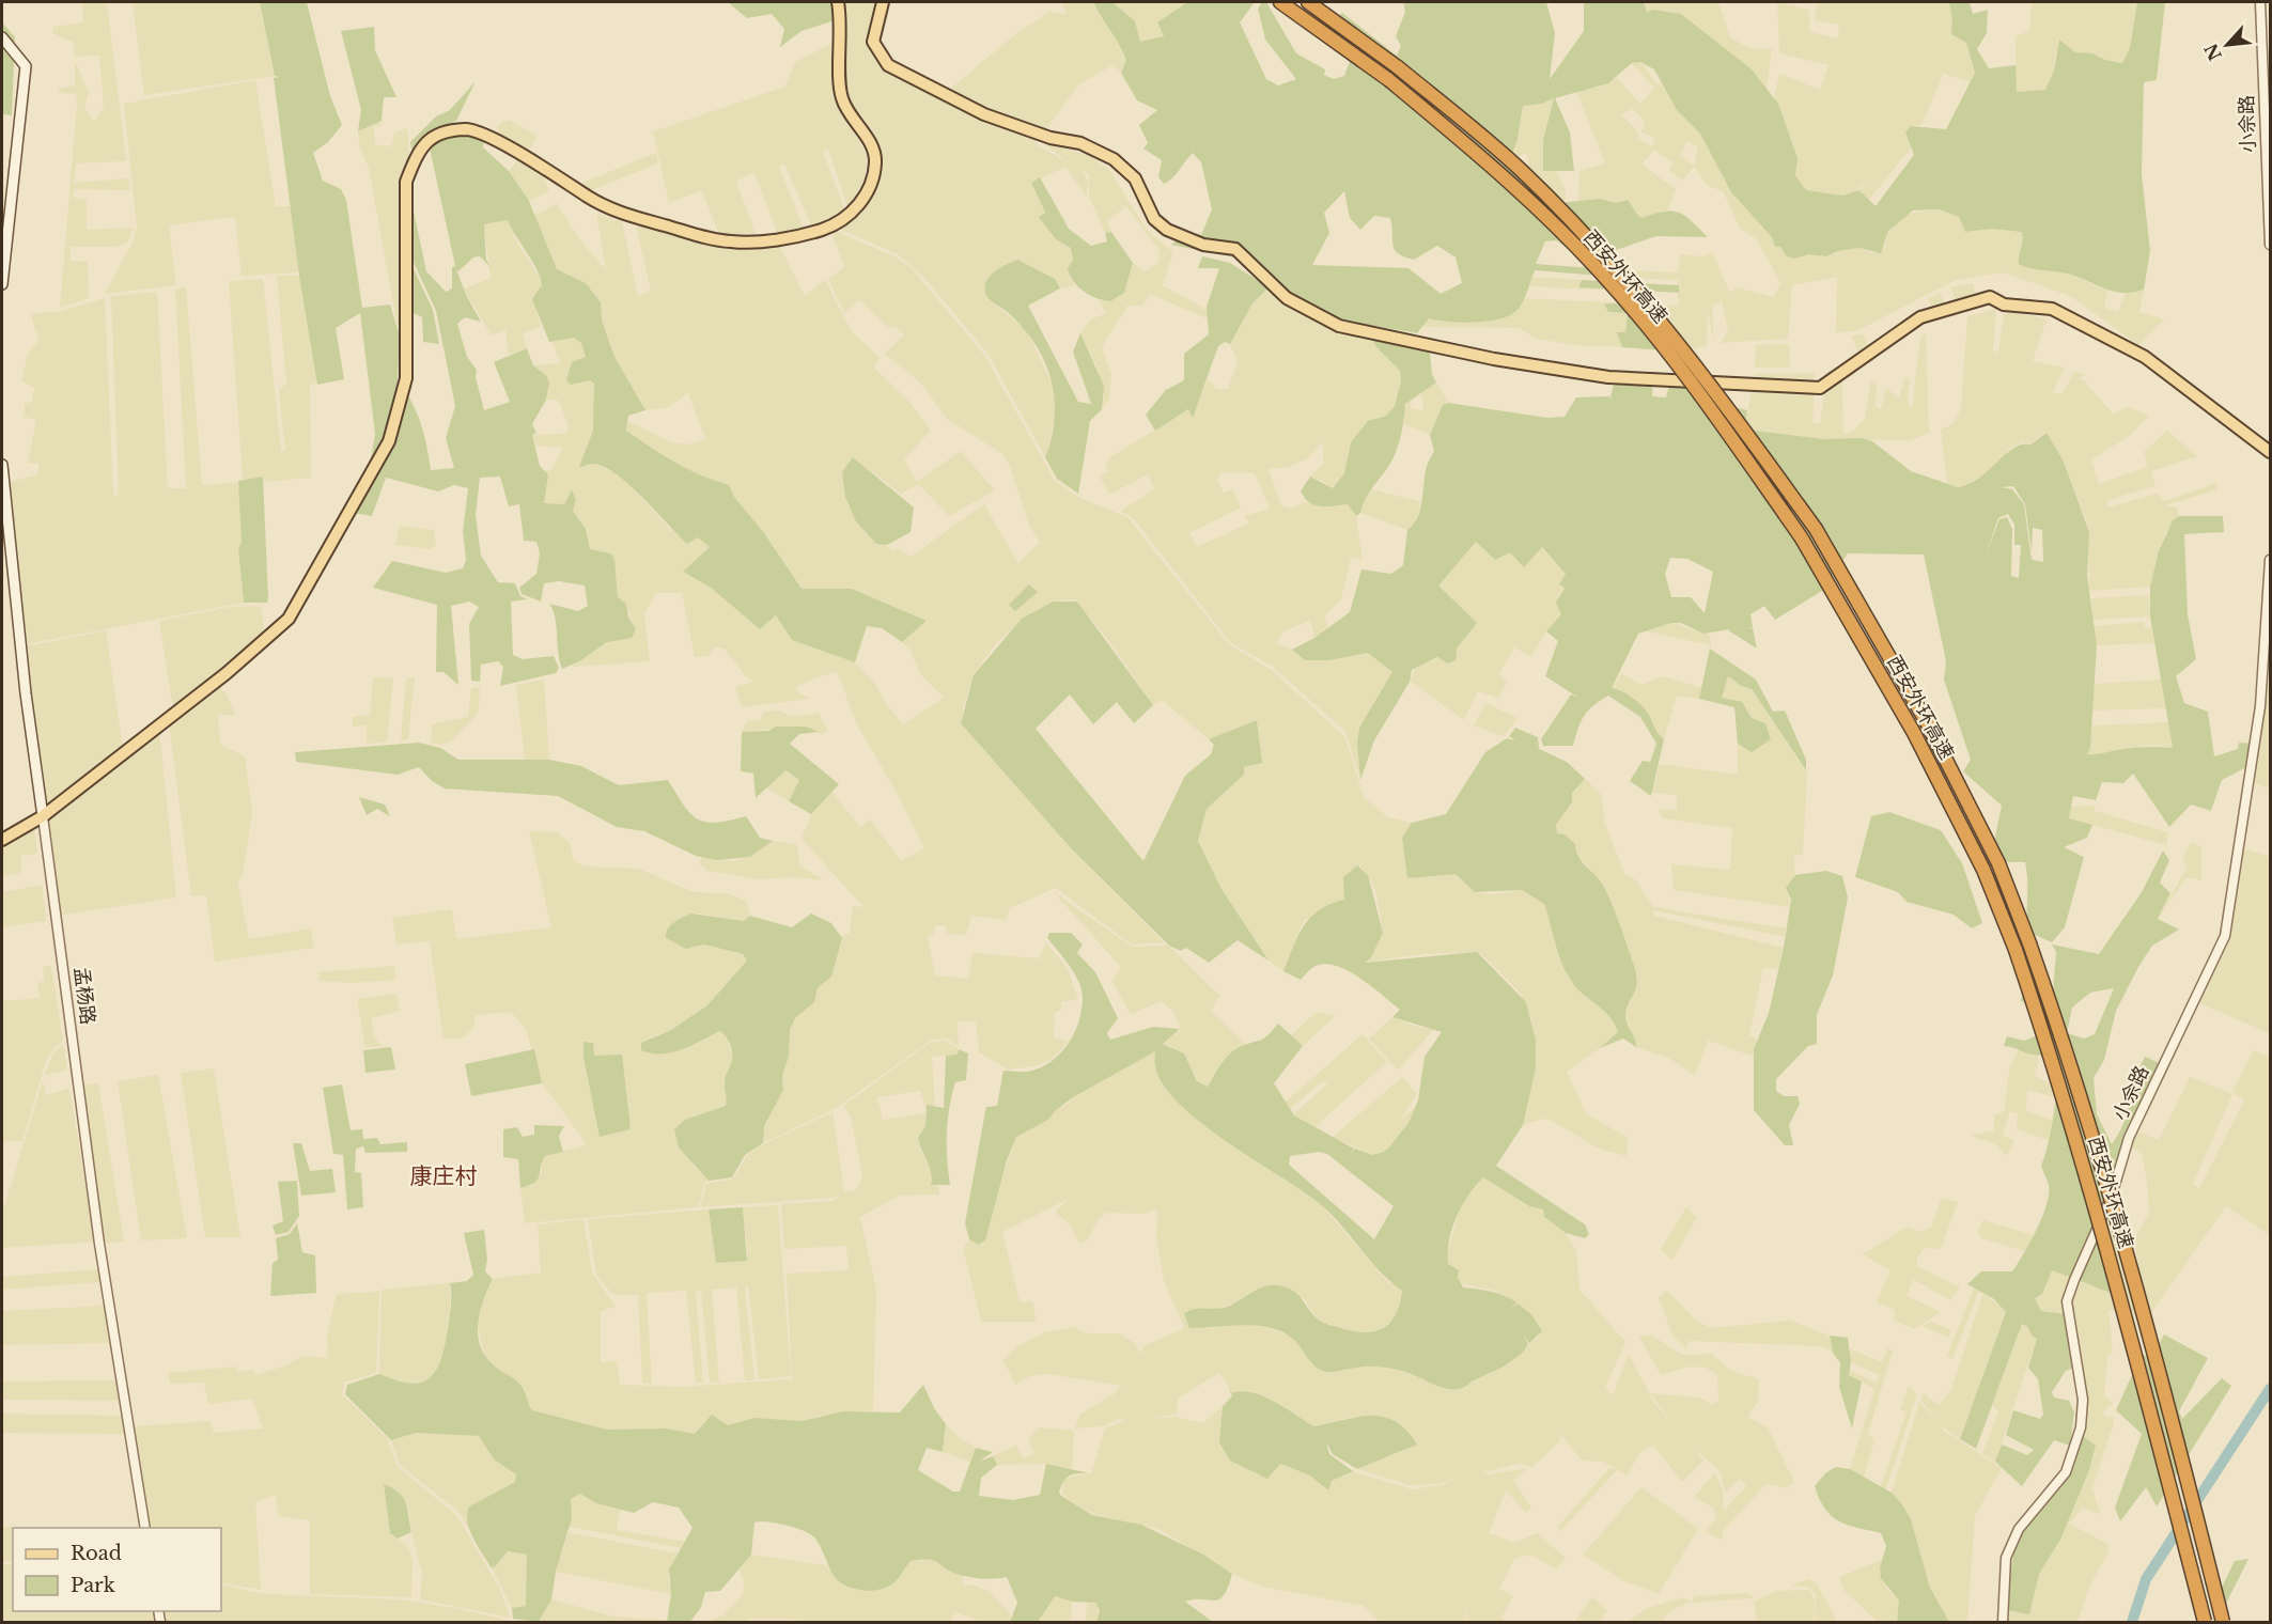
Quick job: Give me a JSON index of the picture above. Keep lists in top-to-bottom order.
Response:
{
  "streets": {
    "highway": ["西安外环高速"],
    "main road": ["孟杨路"],
    "street": ["小佘路"]
  },
  "districts": ["康庄村"],
  "legend": ["Road", "Park"],
  "north": "bottom left"
}
